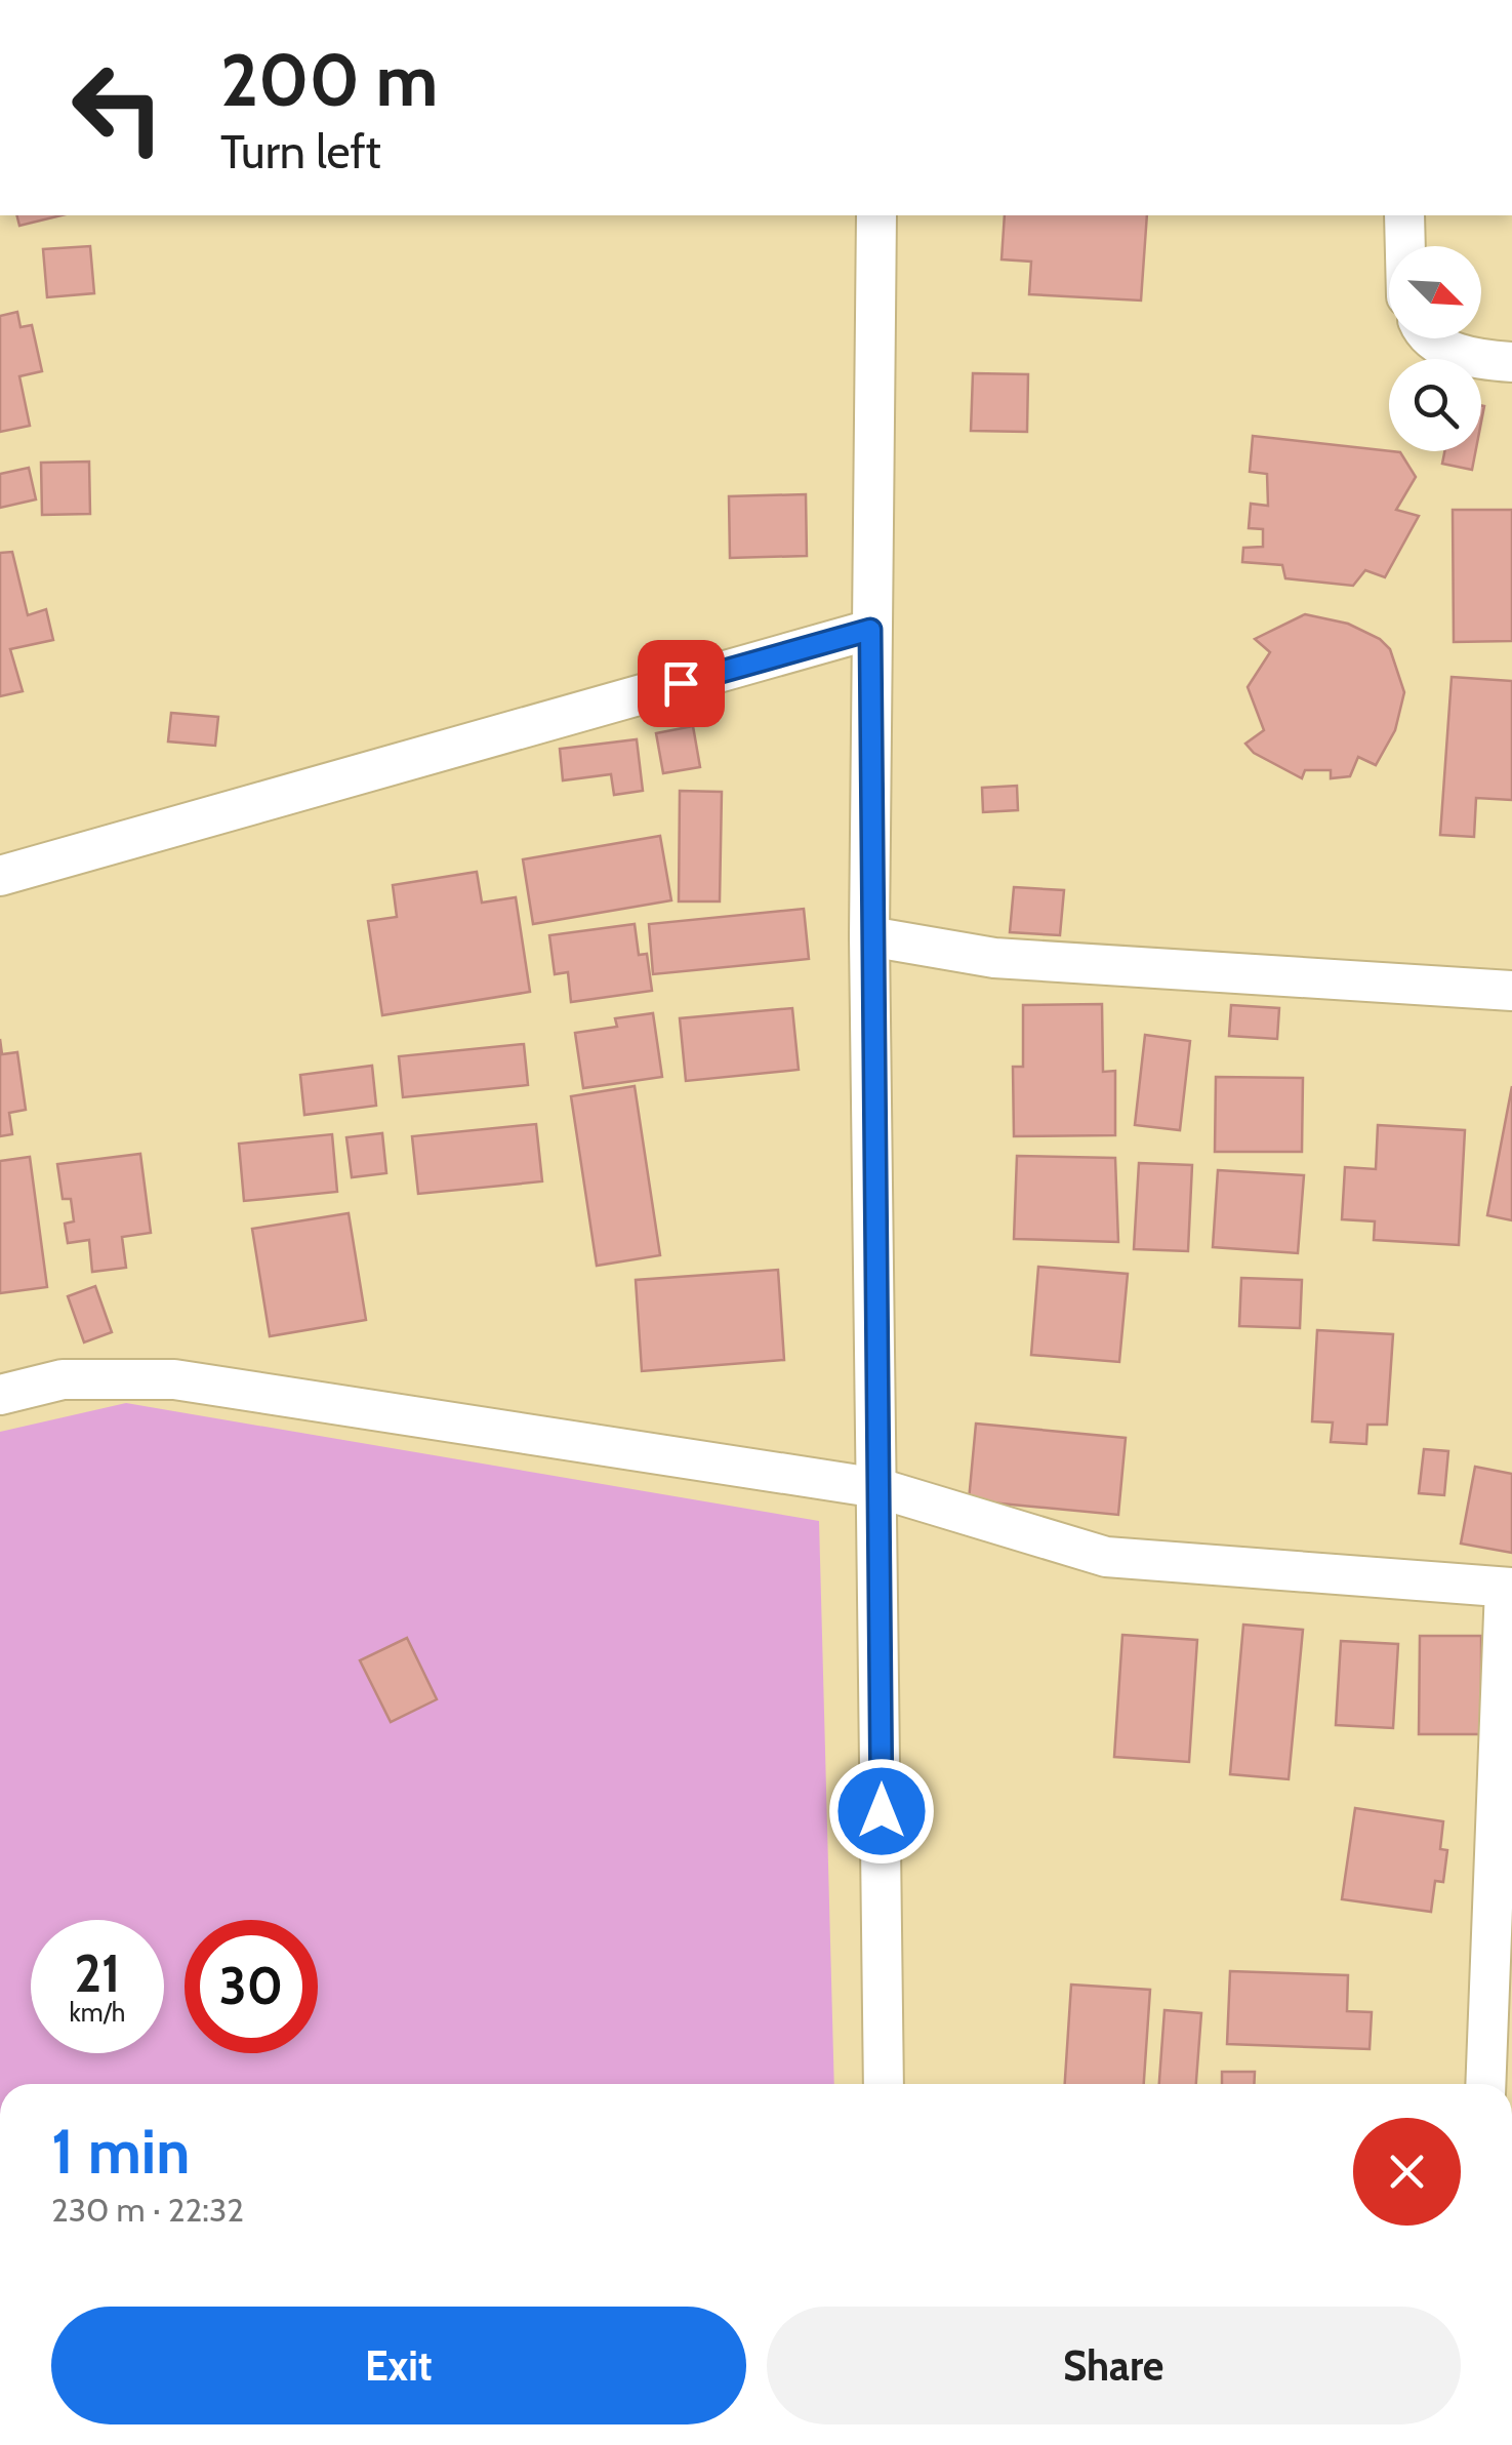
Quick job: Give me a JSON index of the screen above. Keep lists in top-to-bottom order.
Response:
{
  "north": "bottom right",
  "page": {
    "turn": ["200 m", "Turn left"],
    "speed": "21 km/h",
    "limit": "30",
    "heading": ["1 min", "230 m · 22:32"],
    "buttons": ["Exit", "Share"]
  }
}
